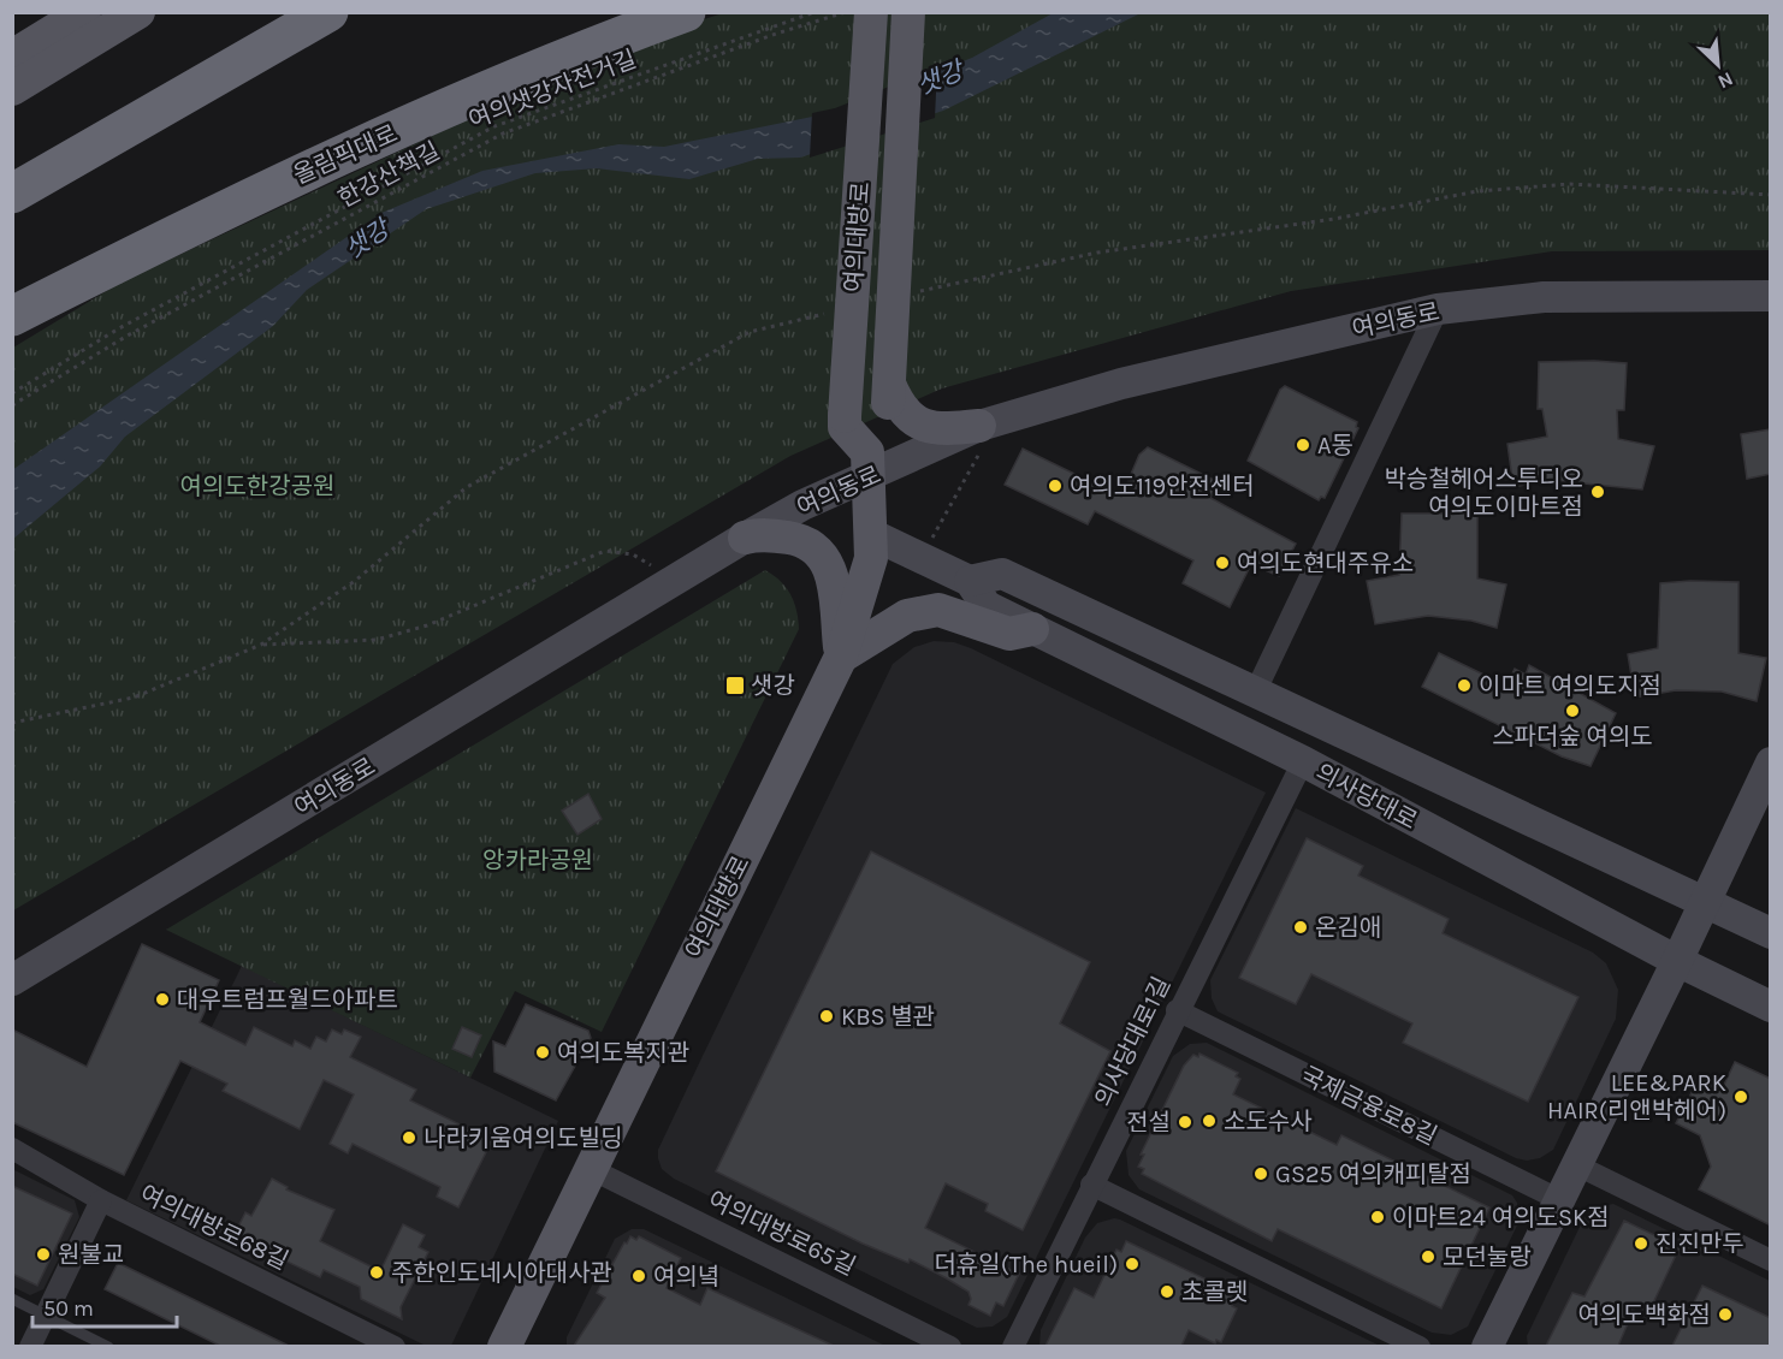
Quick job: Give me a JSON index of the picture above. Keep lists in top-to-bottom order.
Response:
{
  "streets": {
    "highway": ["올림픽대로"],
    "main road": ["여의대방로", "여의동로", "의사당대로"],
    "street": [
      "의사당대로1길",
      "국제금융로8길",
      "여의대방로68길",
      "여의대방로65길"
    ],
    "path": ["여의샛강자전거길", "한강산책길"]
  },
  "crossings": [
    ["여의대방로", "여의동로"],
    ["여의대방로", "의사당대로"],
    ["여의대방로", "여의대방로65길"],
    ["의사당대로", "의사당대로1길"],
    ["의사당대로1길", "국제금융로8길"]
  ],
  "water": ["샛강"],
  "parks": ["여의도한강공원", "앙카라공원"],
  "places": {
    "other": [
      "A동",
      "여의도119안전센터",
      "박승철헤어스투디오 여의도이마트점",
      "여의도현대주유소",
      "이마트 여의도지점",
      "스파더숲 여의도",
      "온김애",
      "대우트럼프월드아파트",
      "KBS 별관",
      "여의도복지관",
      "LEE&PARK HAIR(리앤박헤어)",
      "소도수사",
      "전설",
      "나라키움여의도빌딩",
      "GS25 여의캐피탈점",
      "이마트24 여의도SK점",
      "진진만두",
      "원불교",
      "모던눌랑",
      "더휴일(The hueil)",
      "주한인도네시아대사관",
      "여의녘",
      "초콜렛",
      "여의도백화점"
    ],
    "transit": ["샛강"]
  },
  "scale_bar": "50 m",
  "north": "bottom right"
}
